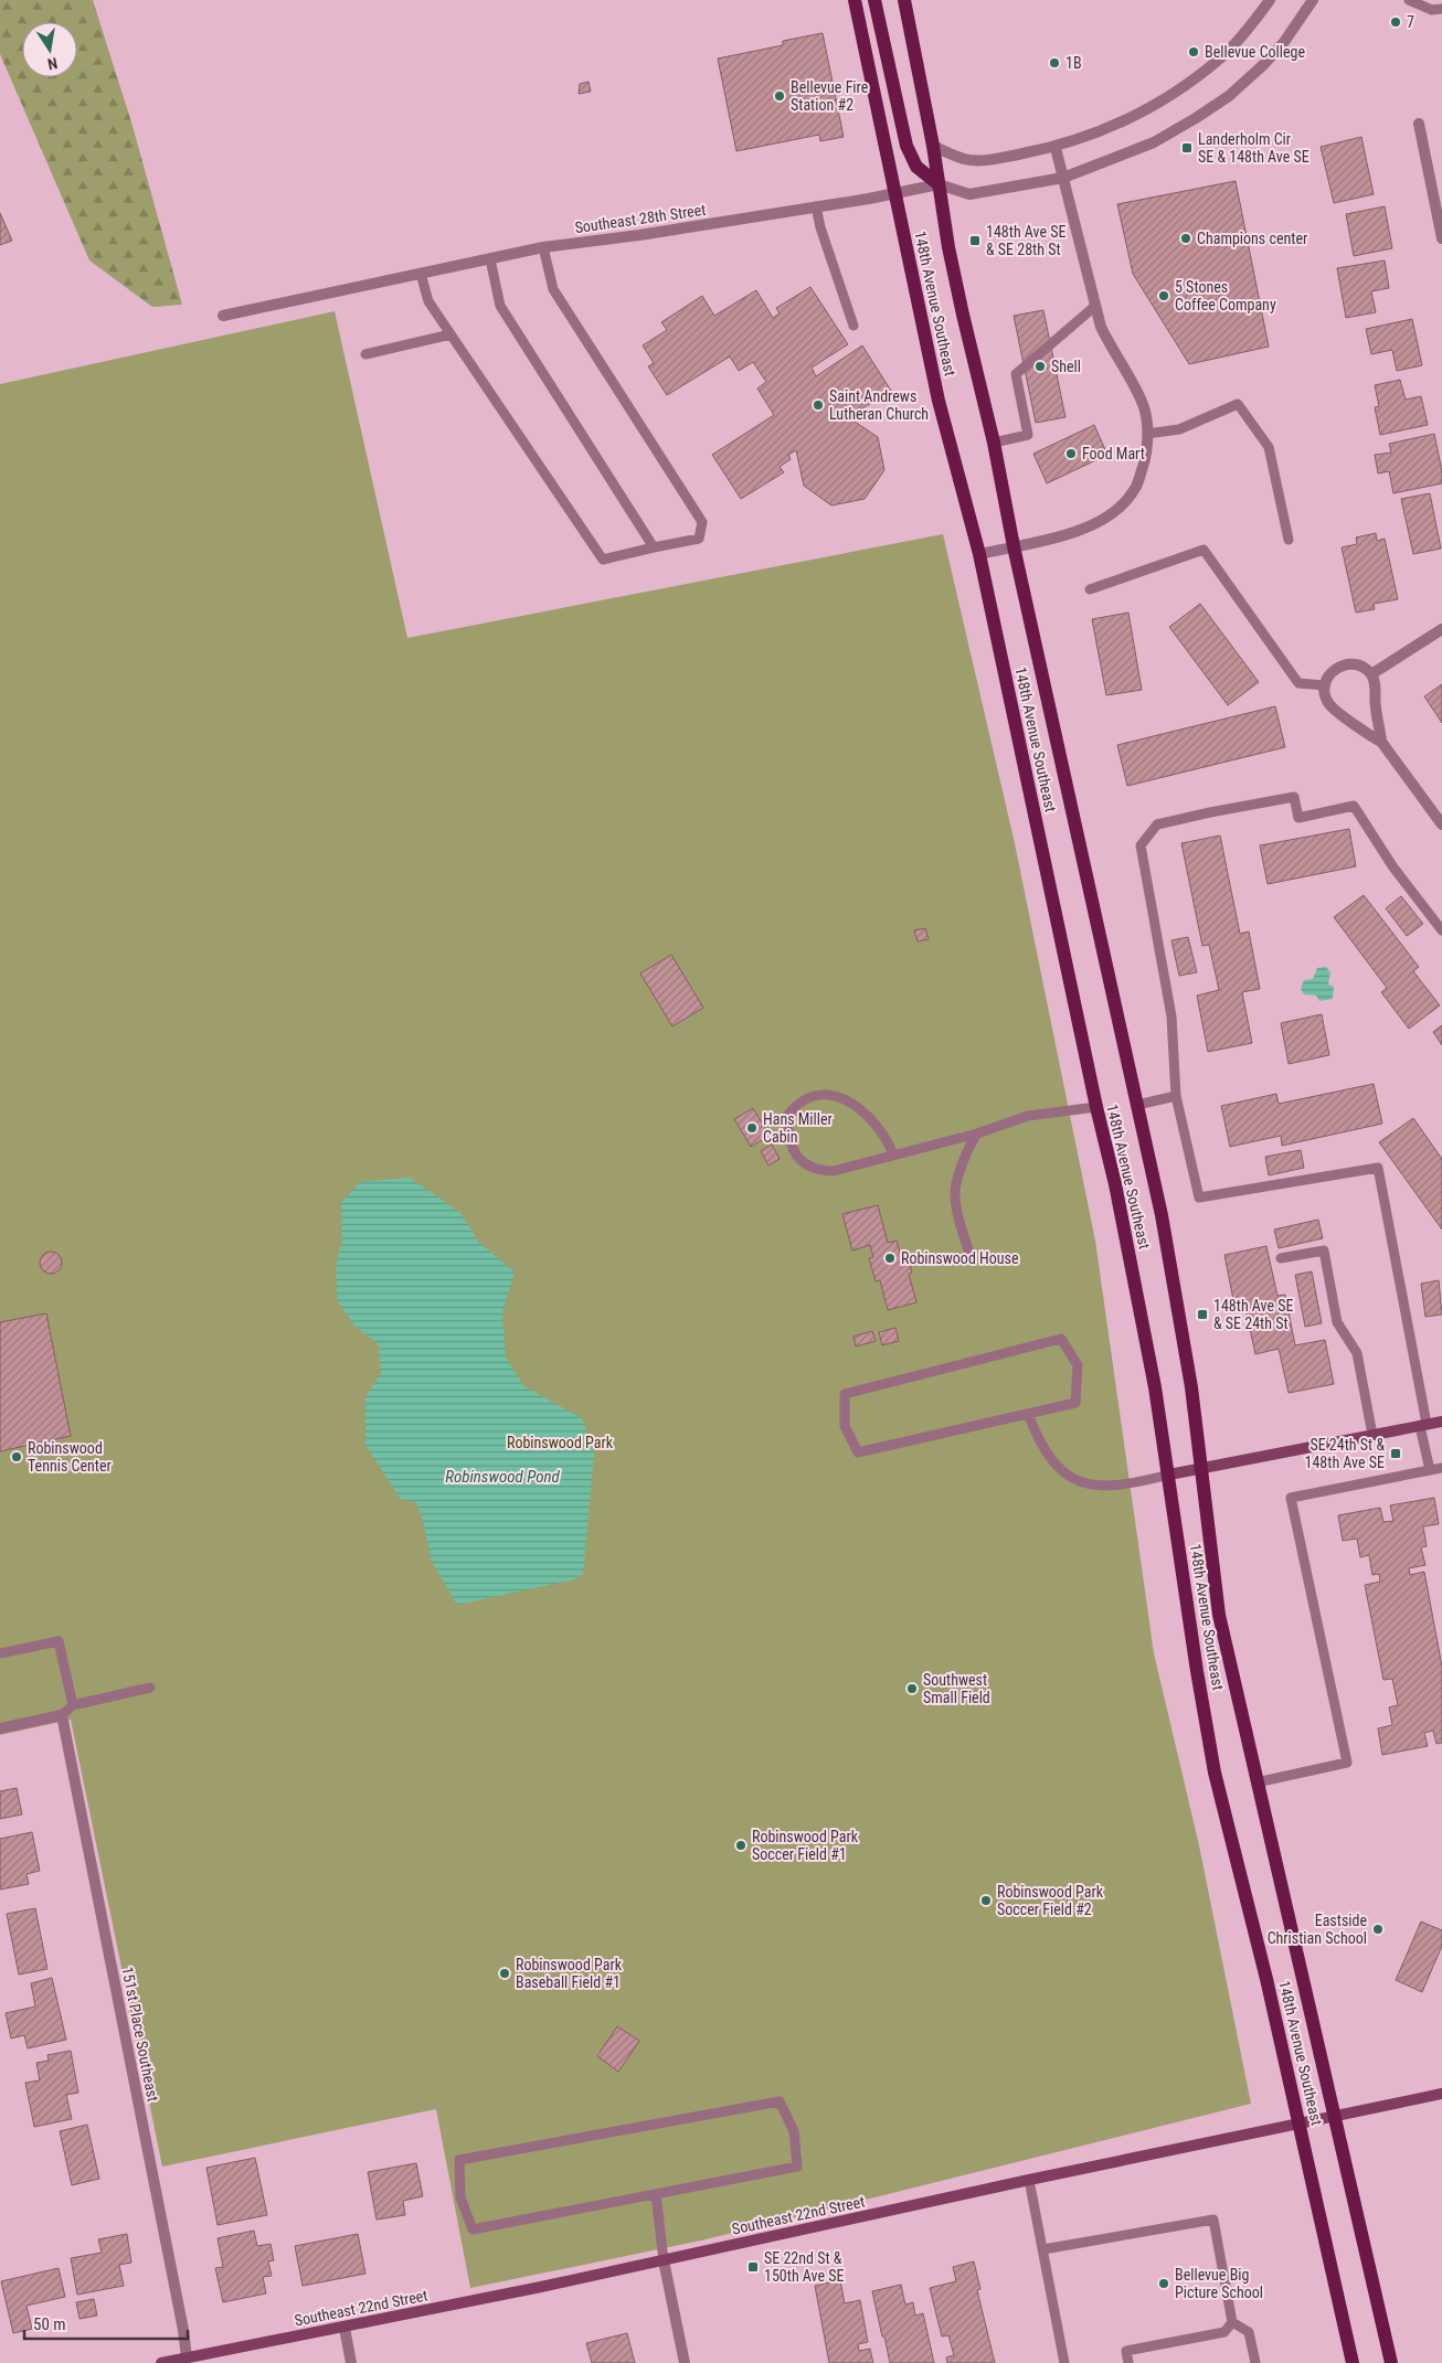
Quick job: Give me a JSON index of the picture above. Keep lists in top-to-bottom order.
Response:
{
  "streets": {
    "main road": ["148th Avenue Southeast"],
    "street": ["Southeast 28th Street", "151st Place Southeast", "Southeast 22nd Street"]
  },
  "crossings": [
    ["Southeast 28th Street", "148th Avenue Southeast"],
    ["148th Avenue Southeast", "Southeast 22nd Street"],
    ["151st Place Southeast", "Southeast 22nd Street"]
  ],
  "water": ["Robinswood Pond"],
  "parks": ["Robinswood Park"],
  "places": {
    "other": [
      "7",
      "Bellevue College",
      "1B",
      "Bellevue Fire Station #2",
      "Champions center",
      "5 Stones Coffee Company",
      "Shell",
      "Saint Andrews Lutheran Church",
      "Food Mart",
      "Hans Miller Cabin",
      "Robinswood House",
      "Robinswood Tennis Center",
      "Southwest Small Field",
      "Robinswood Park Soccer Field #1",
      "Robinswood Park Soccer Field #2",
      "Eastside Christian School",
      "Robinswood Park Baseball Field #1",
      "Bellevue Big Picture School"
    ],
    "transit": [
      "Landerholm Cir SE & 148th Ave SE",
      "148th Ave SE & SE 28th St",
      "148th Ave SE & SE 24th St",
      "SE 24th St & 148th Ave SE",
      "SE 22nd St & 150th Ave SE"
    ]
  },
  "scale_bar": "50 m",
  "north": "bottom"
}
